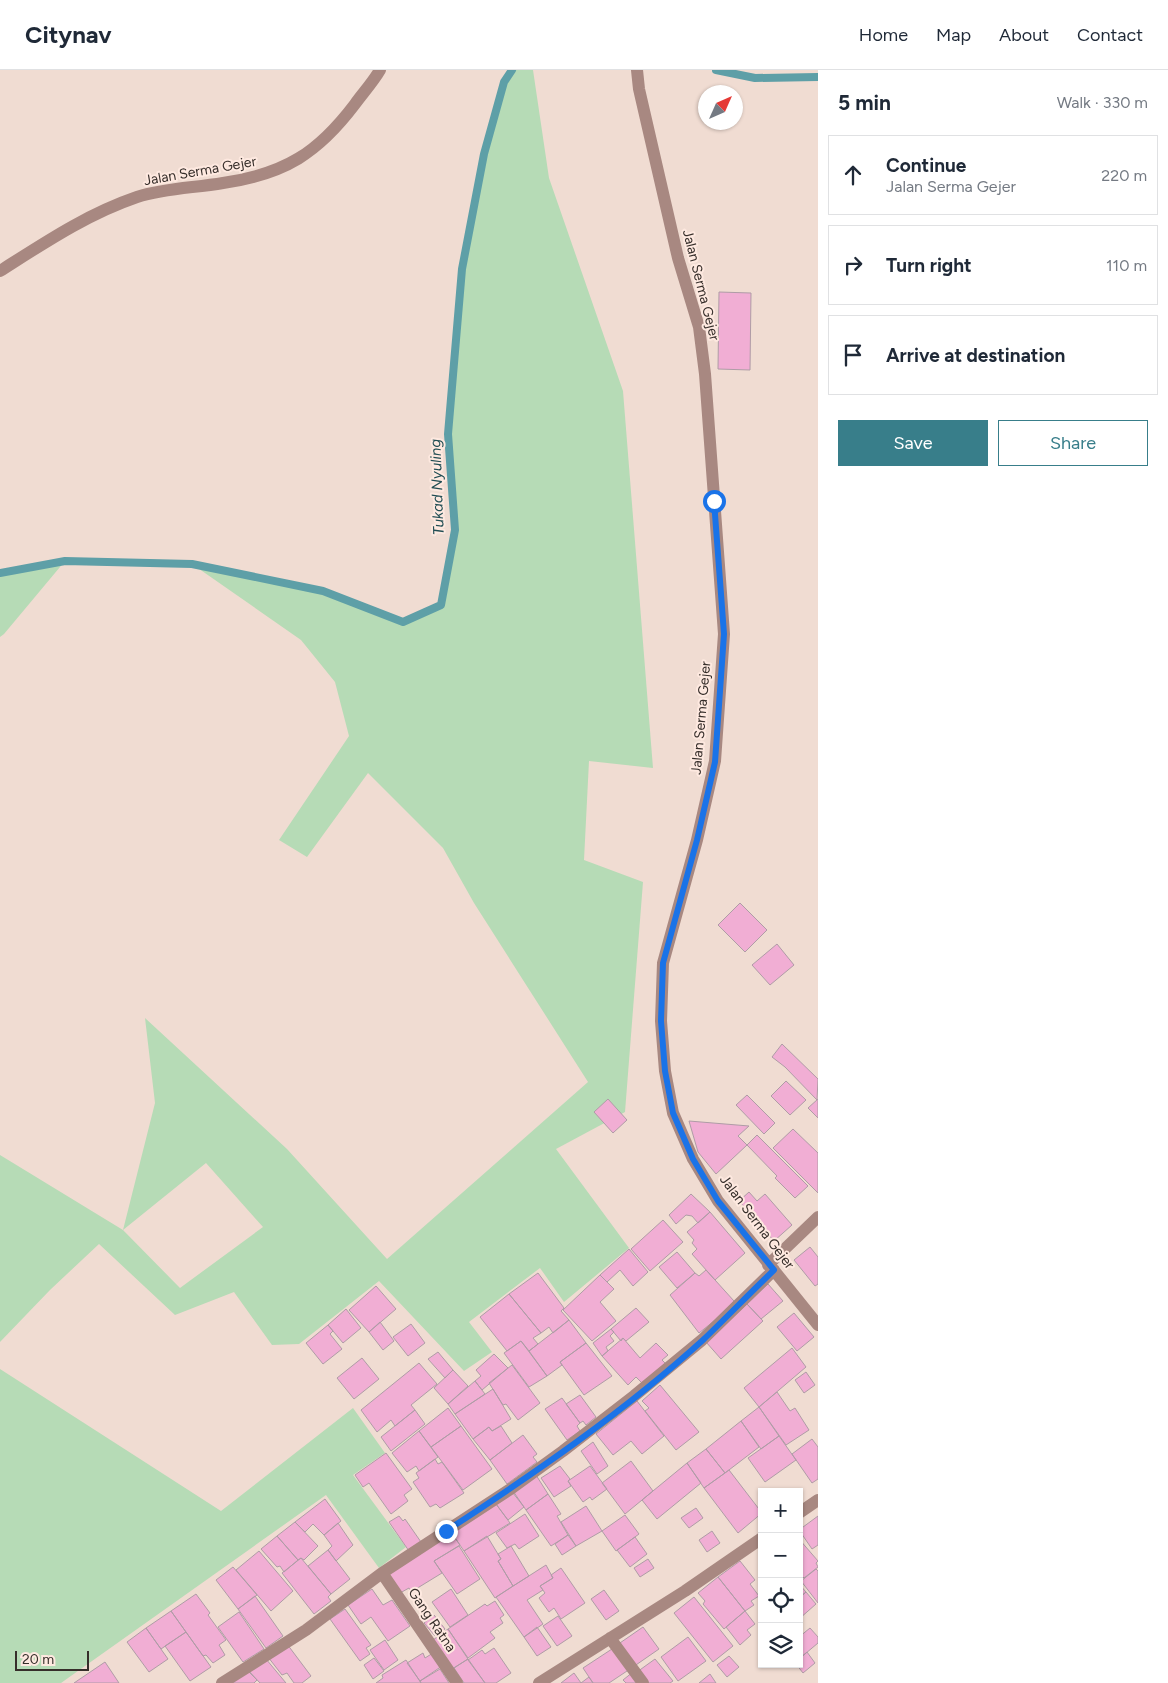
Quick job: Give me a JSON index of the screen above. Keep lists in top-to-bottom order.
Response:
{
  "streets": {
    "street": ["Jalan Serma Gejer", "Gang Ratna"]
  },
  "water": ["Tukad Nyuling"],
  "scale_bar": "20 m",
  "north": "top right",
  "page": {
    "header": "Citynav",
    "nav": [
      "Home",
      "Map",
      "About",
      "Contact"
    ],
    "heading": ["5 min", "Walk · 330 m"],
    "list": [
      ["Continue", "Jalan Serma Gejer", "220 m"],
      ["Turn right", "110 m"],
      "Arrive at destination"
    ],
    "buttons": ["Save", "Share"],
    "map_buttons": ["+", "−"],
    "scale": "20 m"
  }
}
